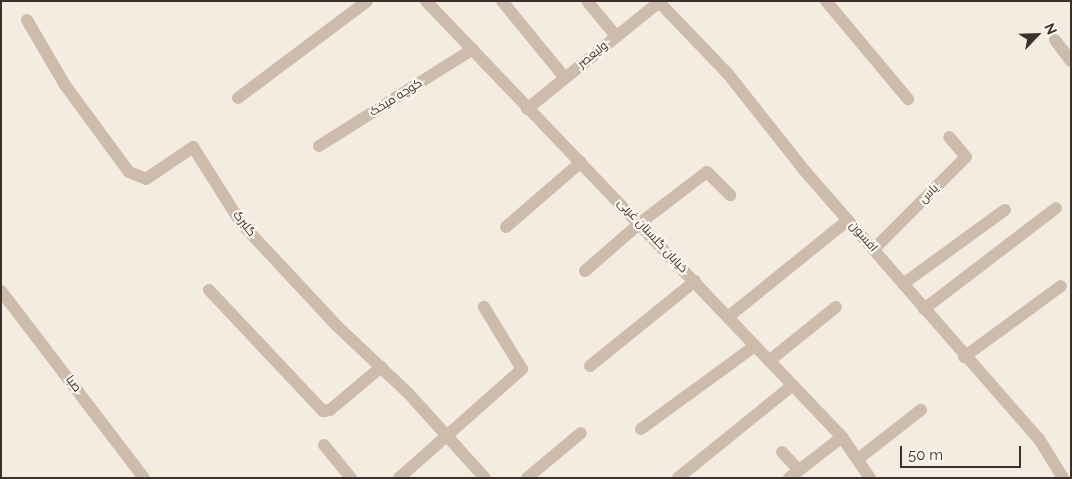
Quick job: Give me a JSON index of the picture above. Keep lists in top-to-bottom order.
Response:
{
  "streets": {
    "street": [
      "ولیعصر",
      "کوچه میخک",
      "یاس",
      "گلبرگ",
      "خیابان گلستان غربی",
      "افسون",
      "صبا"
    ]
  },
  "crossings": [
    ["ولیعصر", "خیابان گلستان غربی"],
    ["ولیعصر", "افسون"],
    ["کوچه میخک", "خیابان گلستان غربی"],
    ["یاس", "افسون"]
  ],
  "scale_bar": "50 m",
  "north": "top right"
}
